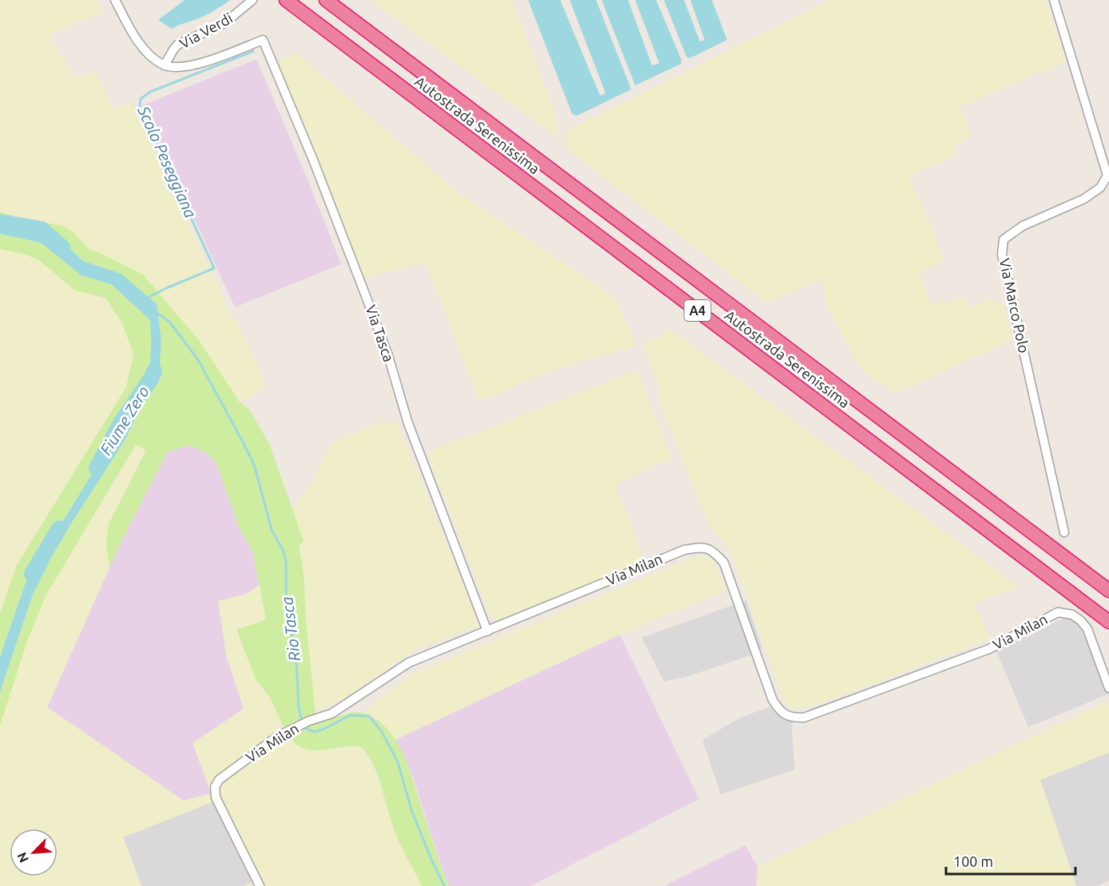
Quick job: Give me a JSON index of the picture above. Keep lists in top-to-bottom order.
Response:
{
  "streets": {
    "highway": ["Autostrada Serenissima", "A4"],
    "street": [
      "Via Verdi",
      "Via Marco Polo",
      "Via Tasca",
      "Via Milan"
    ]
  },
  "crossings": [
    ["Via Verdi", "Via Tasca"],
    ["Via Tasca", "Via Milan"]
  ],
  "water": ["Scolo Peseggiana", "Fiume Zero", "Rio Tasca"],
  "scale_bar": "100 m",
  "north": "bottom left"
}
